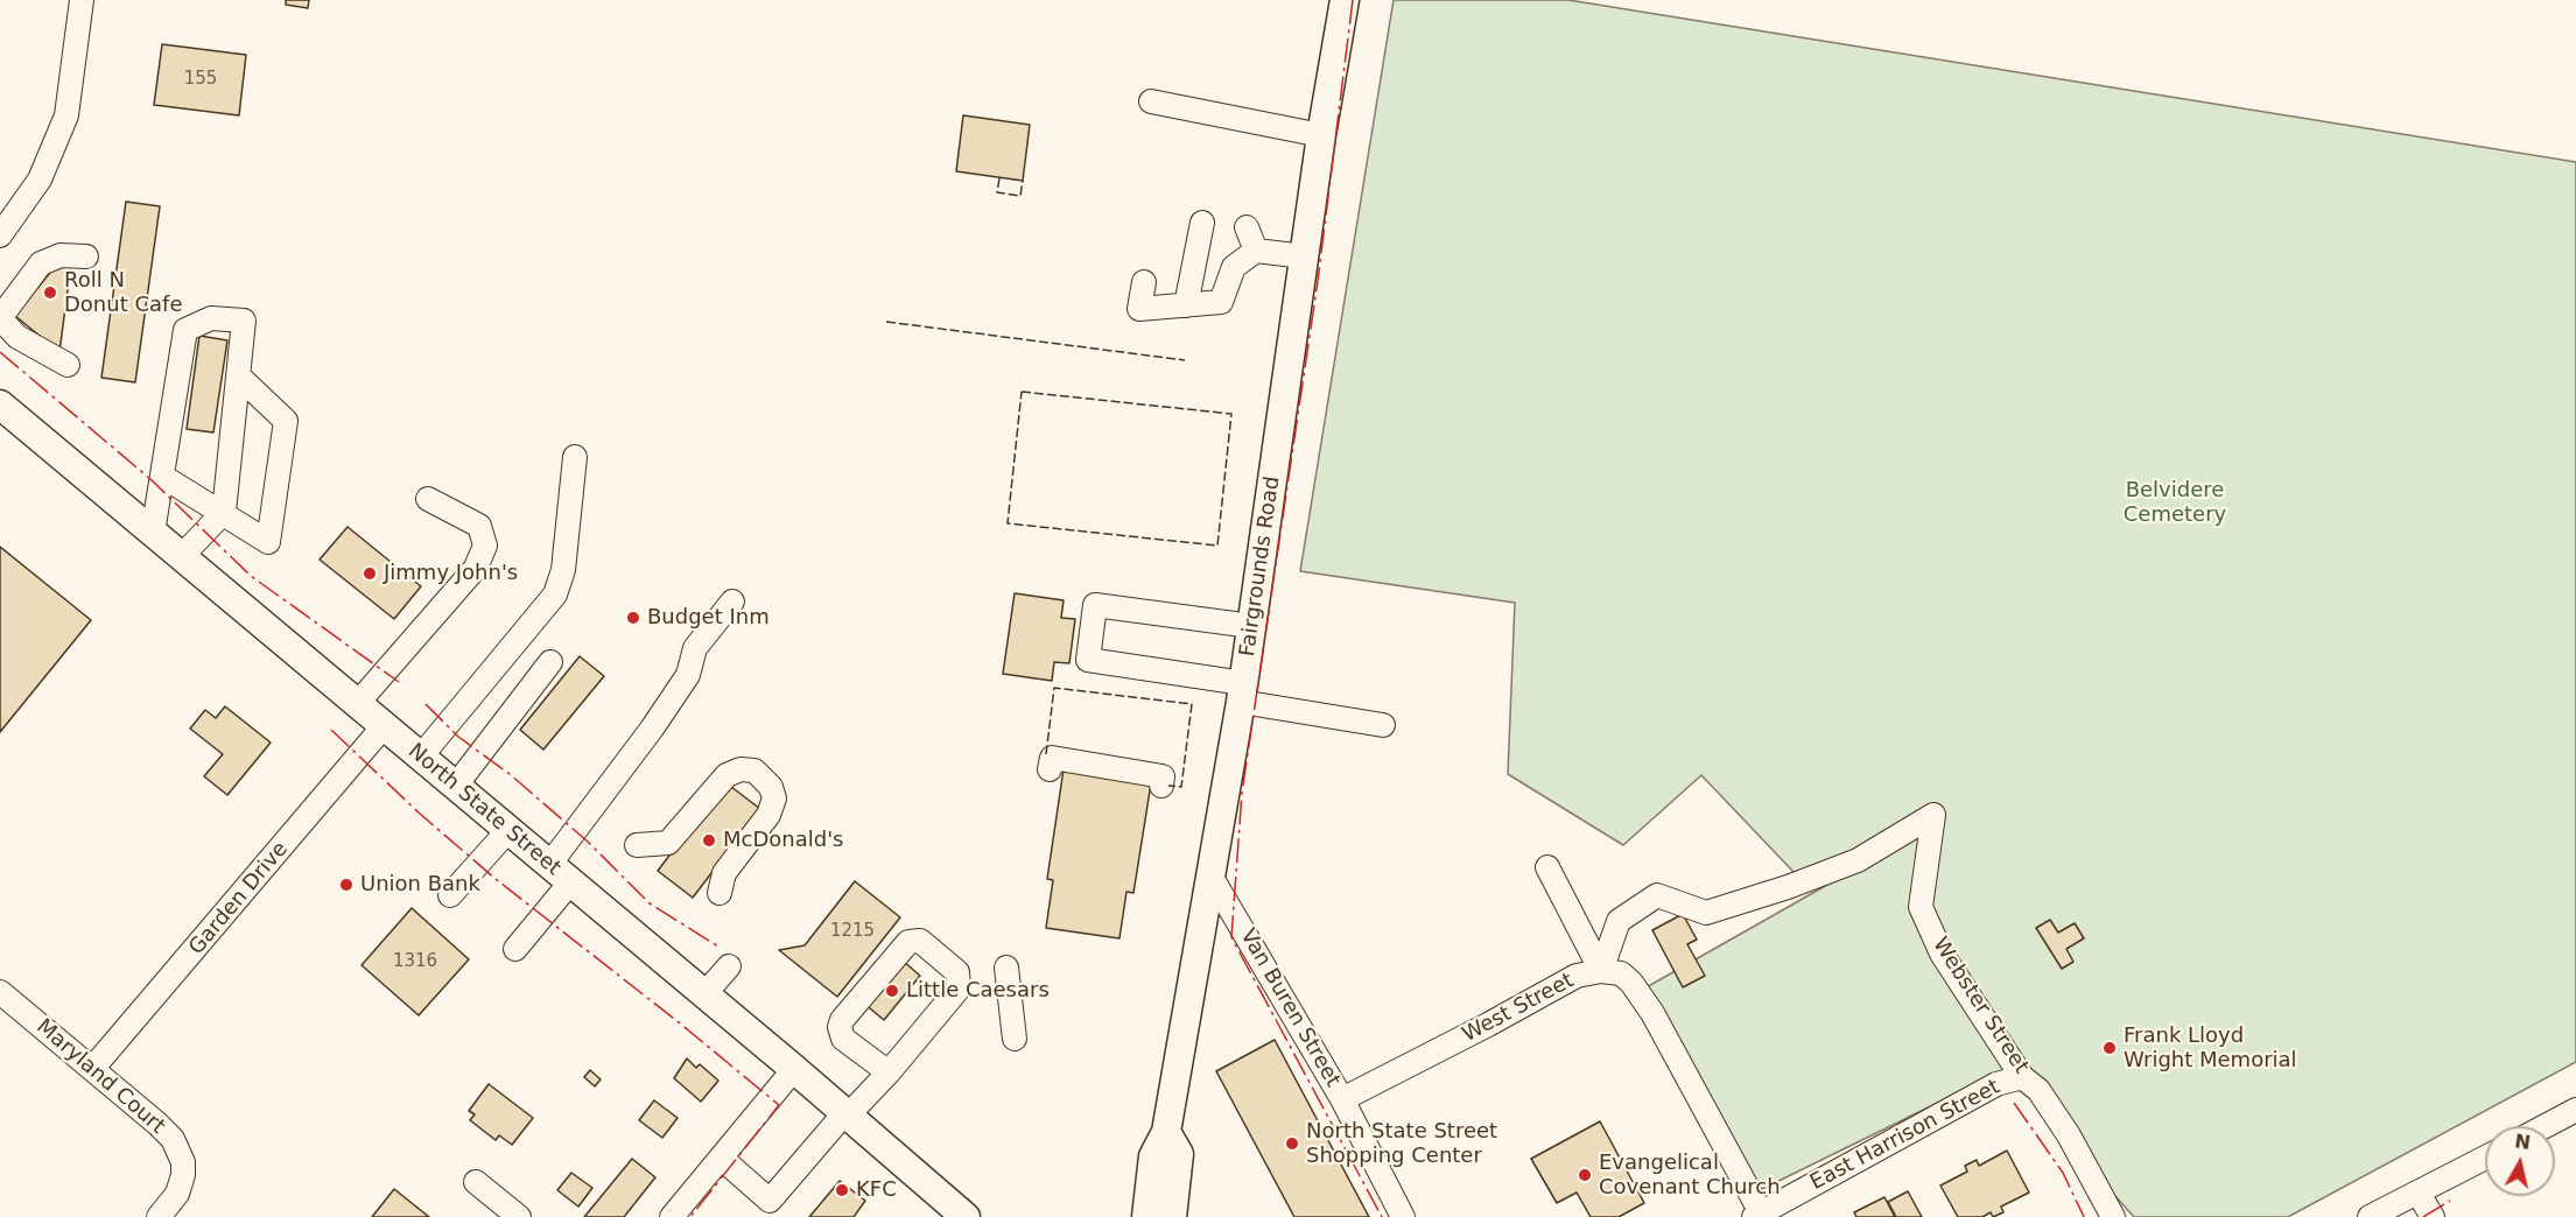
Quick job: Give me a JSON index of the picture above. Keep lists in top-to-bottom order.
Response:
{
  "streets": {
    "main road": ["Fairgrounds Road", "North State Street"],
    "street": [
      "Garden Drive",
      "Webster Street",
      "Van Buren Street",
      "West Street",
      "Maryland Court",
      "East Harrison Street"
    ]
  },
  "crossings": [
    ["Fairgrounds Road", "Van Buren Street"],
    ["North State Street", "Garden Drive"],
    ["Garden Drive", "Maryland Court"],
    ["Webster Street", "West Street"],
    ["Webster Street", "East Harrison Street"],
    ["Van Buren Street", "West Street"]
  ],
  "parks": ["Belvidere Cemetery"],
  "places": [
    "Roll N Donut Cafe",
    "Jimmy John's",
    "Budget Inm",
    "McDonald's",
    "Union Bank",
    "Little Caesars",
    "Frank Lloyd Wright Memorial",
    "North State Street Shopping Center",
    "Evangelical Covenant Church",
    "KFC"
  ],
  "house_numbers": ["155", "1215", "1316"],
  "north": "top"
}
